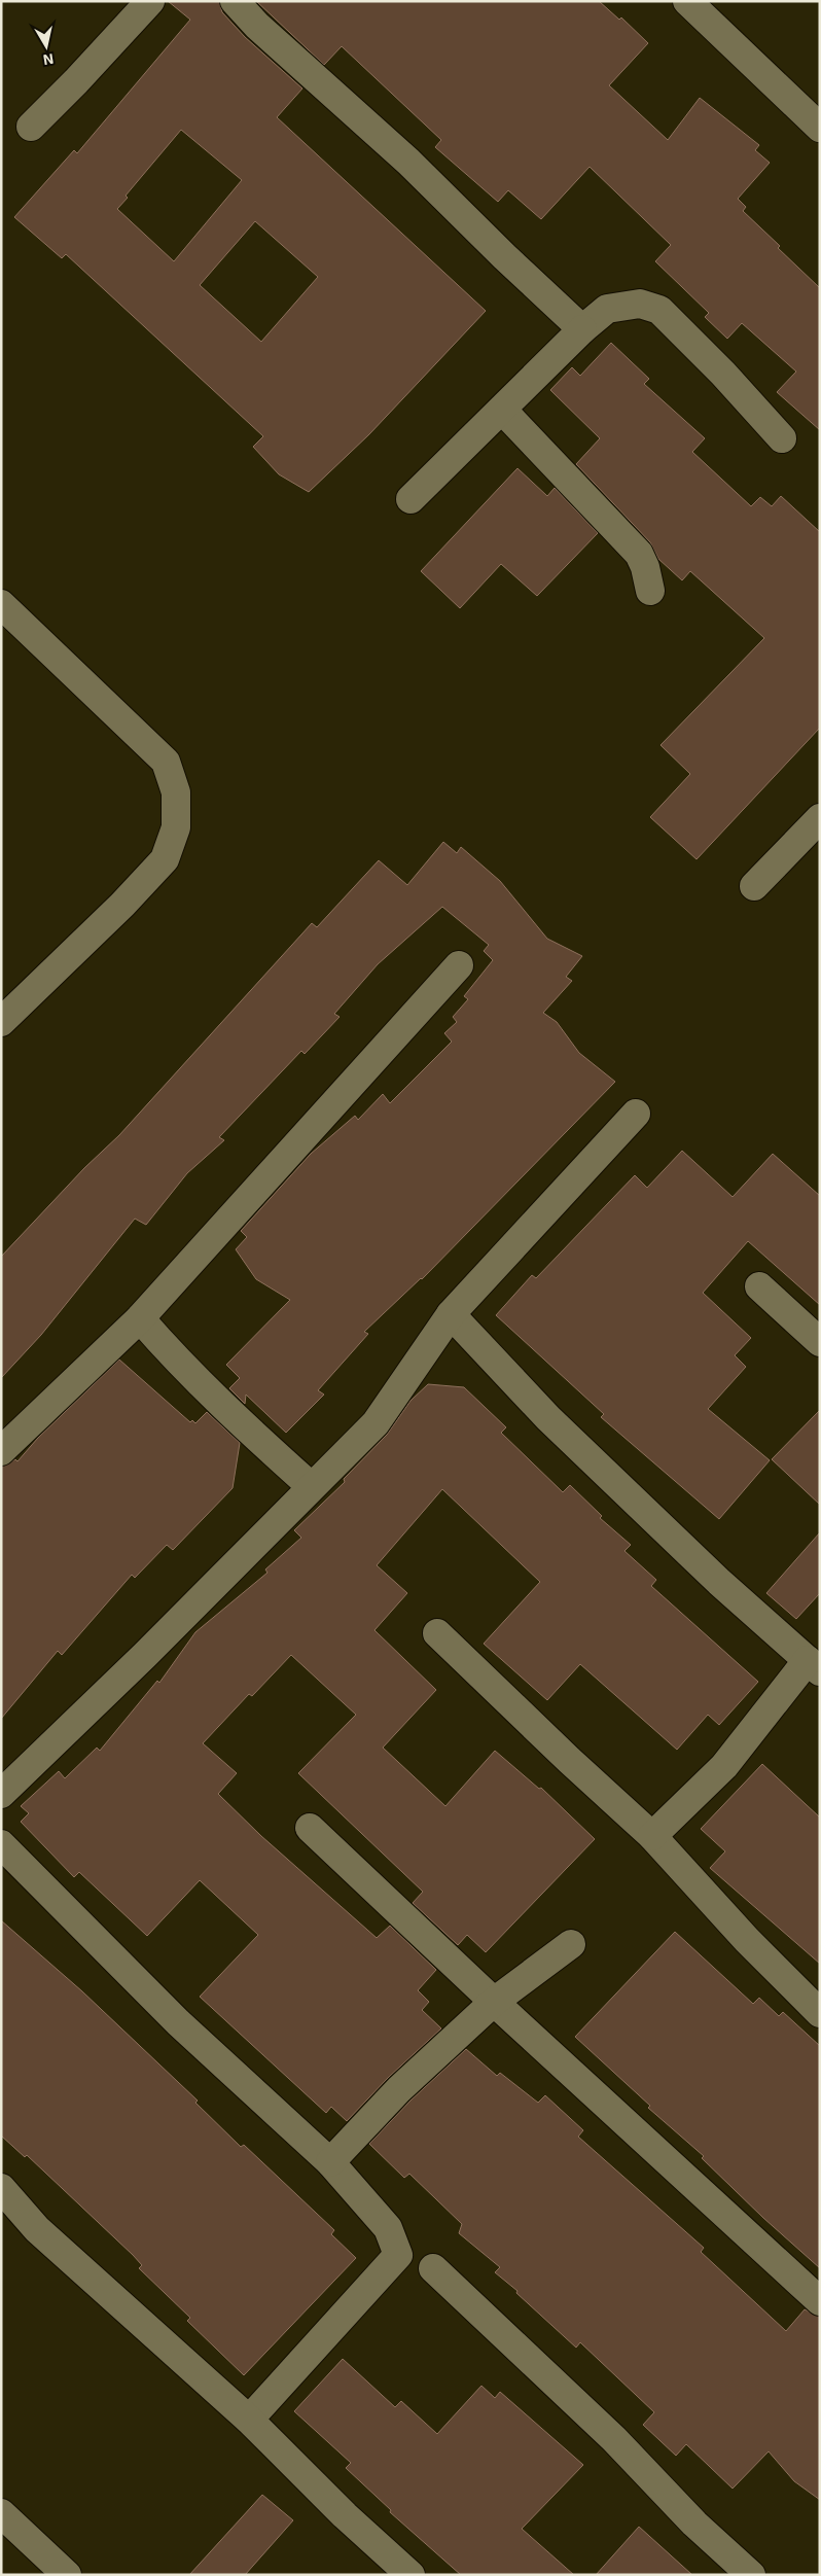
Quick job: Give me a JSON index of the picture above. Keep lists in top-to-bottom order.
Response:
{
  "north": "bottom"
}
